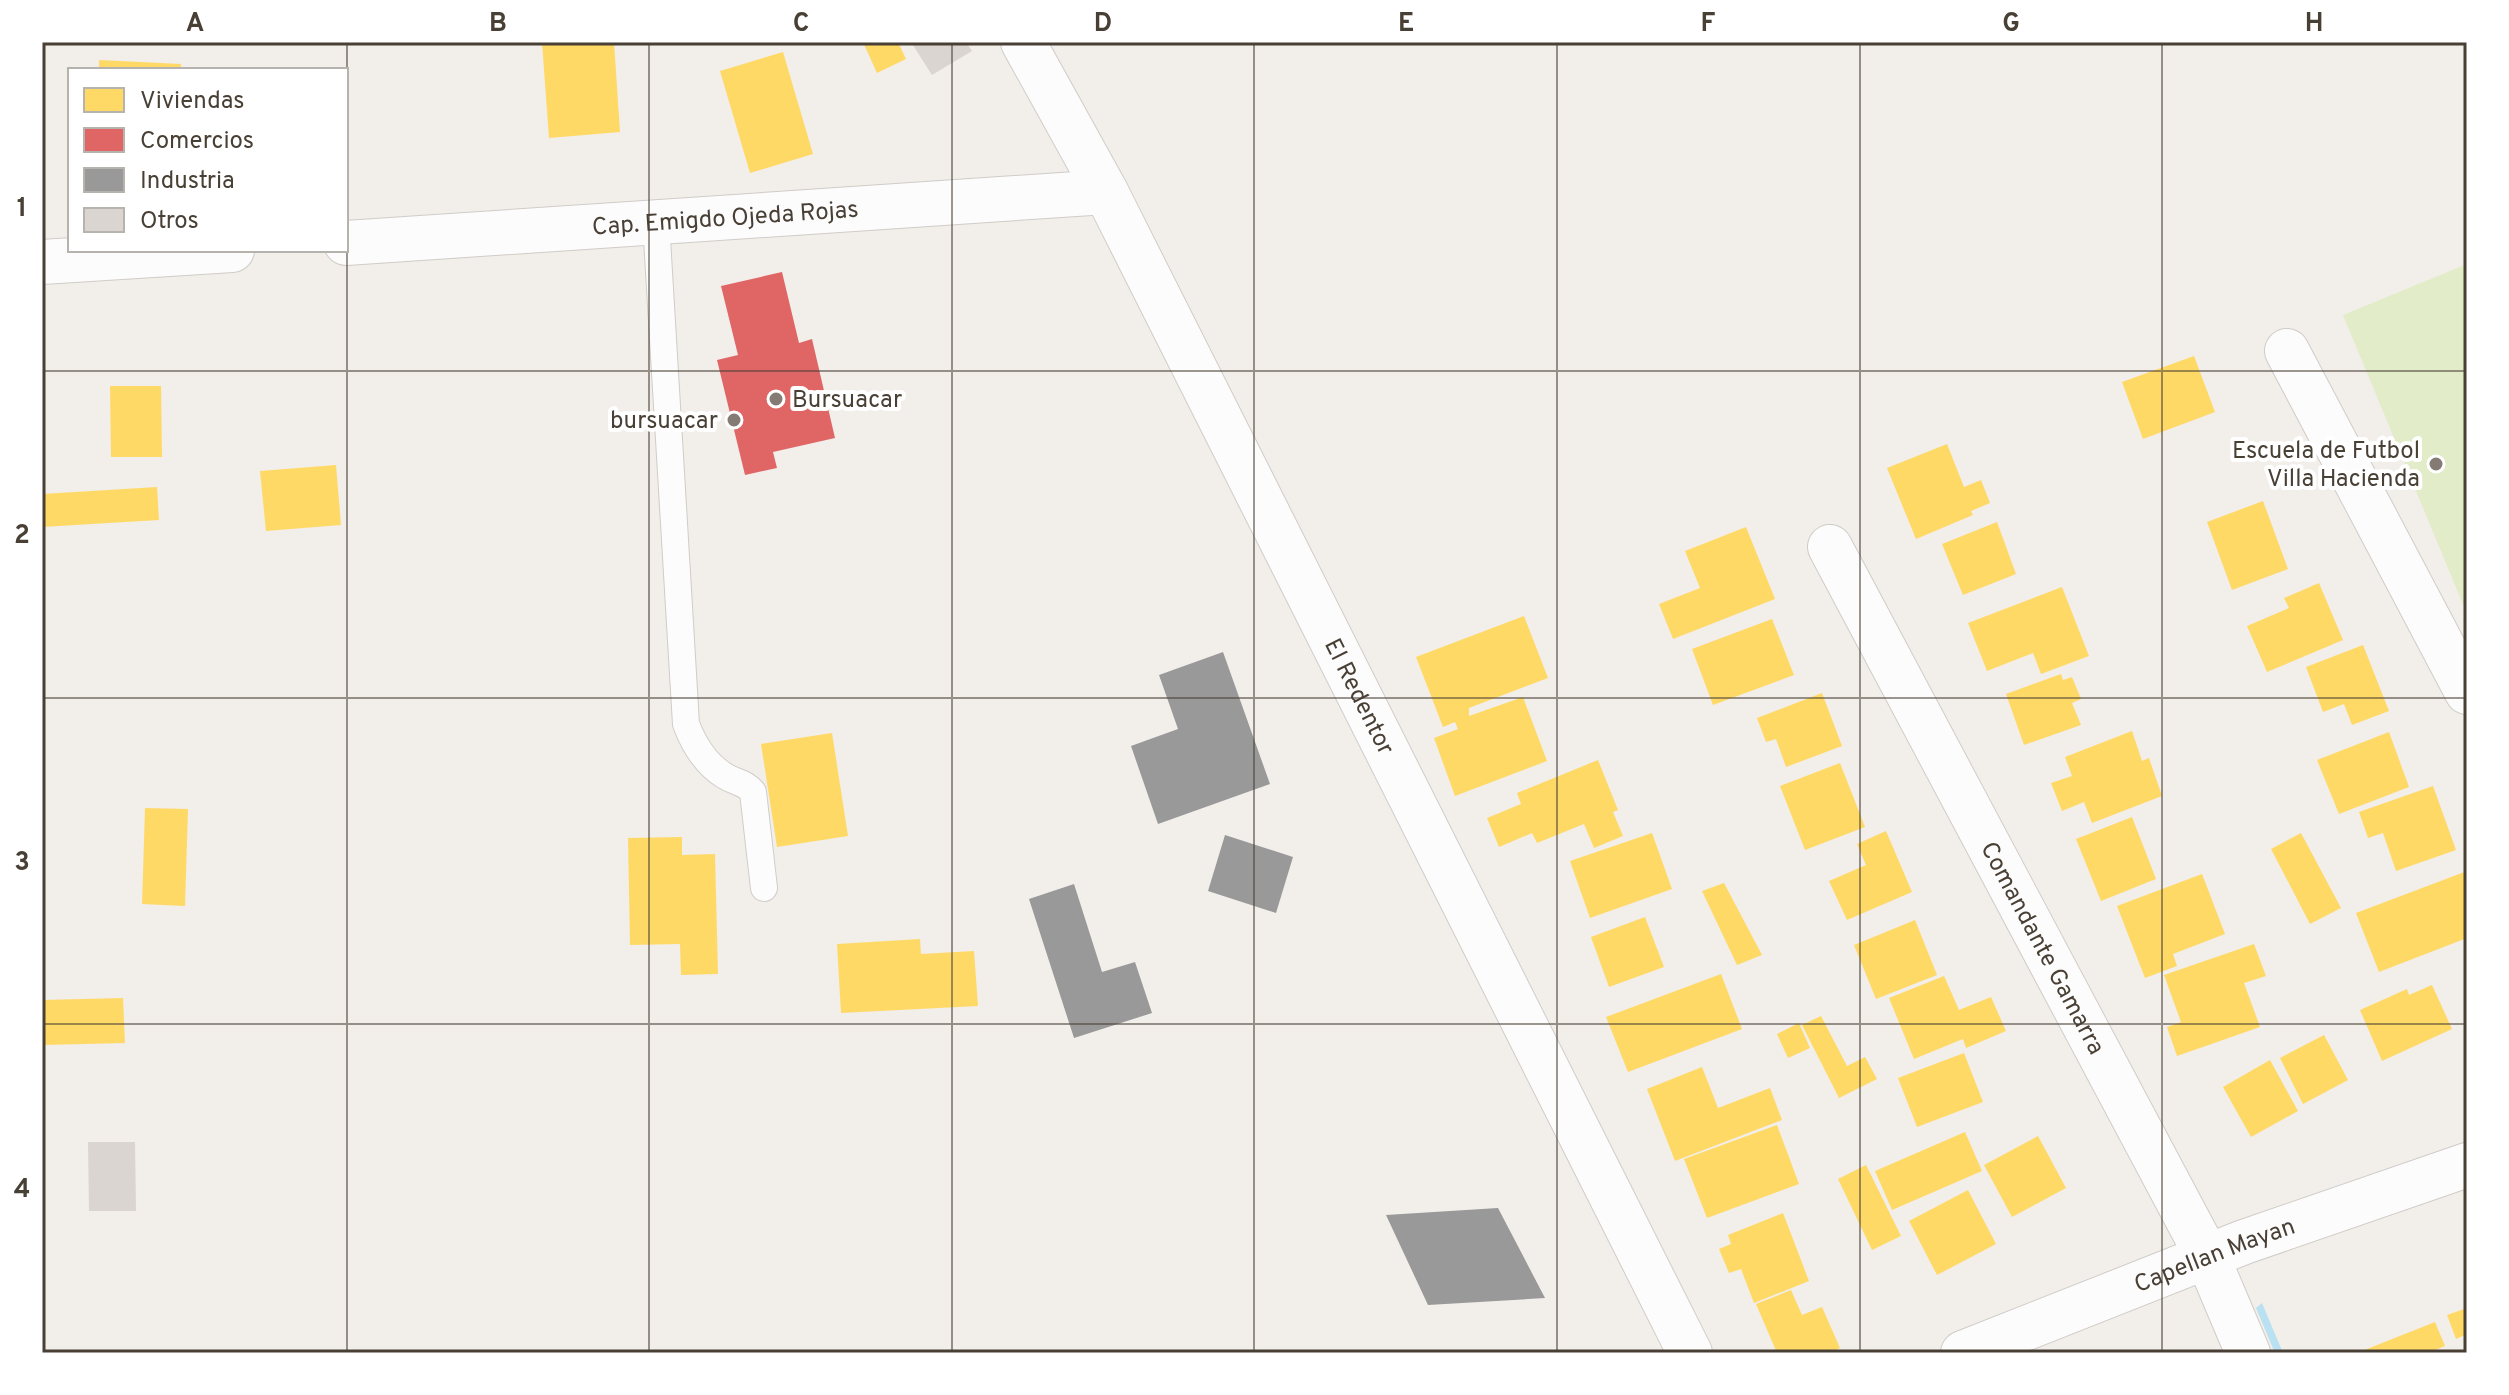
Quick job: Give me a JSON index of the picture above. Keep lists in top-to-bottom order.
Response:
{
  "streets": {
    "street": [
      "Cap. Emigdo Ojeda Rojas",
      "El Redentor",
      "Comandante Gamarra",
      "Capellan Mayan"
    ]
  },
  "crossings": [
    ["Cap. Emigdo Ojeda Rojas", "El Redentor"],
    ["Comandante Gamarra", "Capellan Mayan"]
  ],
  "places": ["Bursuacar", "bursuacar", "Escuela de Futbol Villa Hacienda"],
  "legend": [
    "Viviendas",
    "Comercios",
    "Industria",
    "Otros"
  ],
  "grid": {
    "columns": [
      "A",
      "B",
      "C",
      "D",
      "E",
      "F",
      "G",
      "H"
    ],
    "rows": [
      "1",
      "2",
      "3",
      "4"
    ]
  }
}
